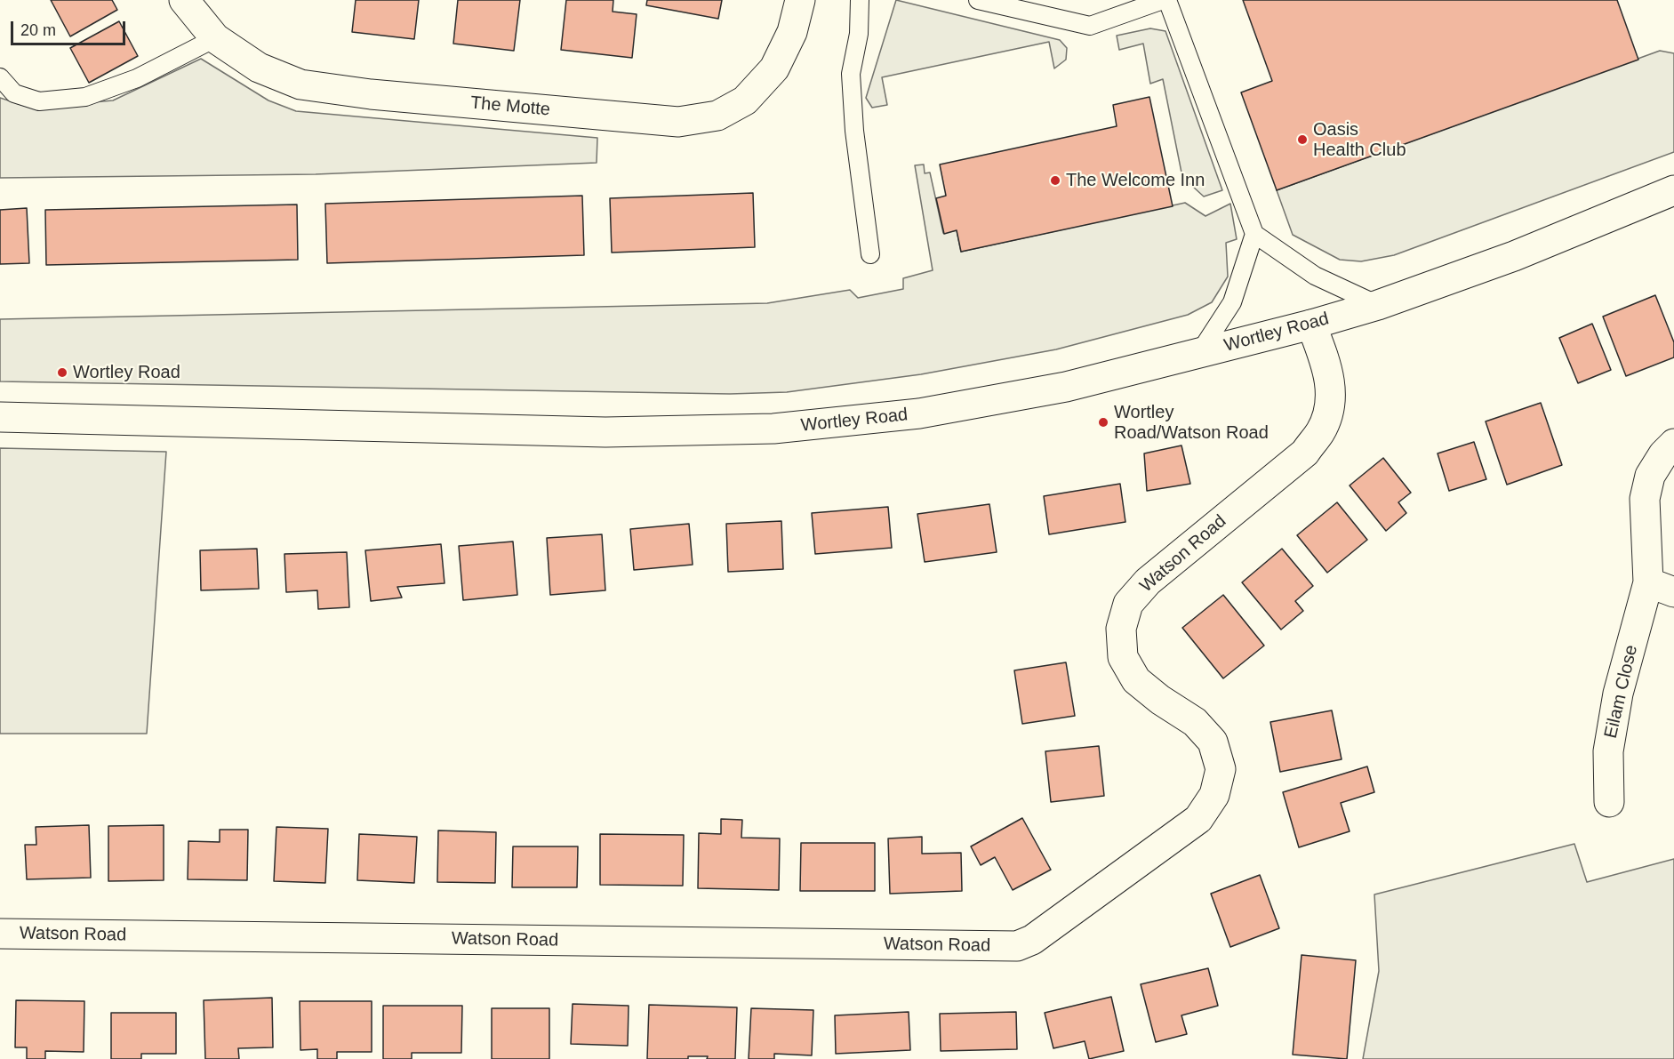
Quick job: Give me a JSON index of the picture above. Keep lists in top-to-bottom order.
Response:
{
  "streets": {
    "street": [
      "The Motte",
      "Wortley Road",
      "Watson Road",
      "Eilam Close"
    ]
  },
  "crossings": [
    ["Wortley Road", "Watson Road"]
  ],
  "places": [
    "Oasis Health Club",
    "The Welcome Inn",
    "Wortley Road",
    "Wortley Road/Watson Road"
  ],
  "scale_bar": "20 m"
}
